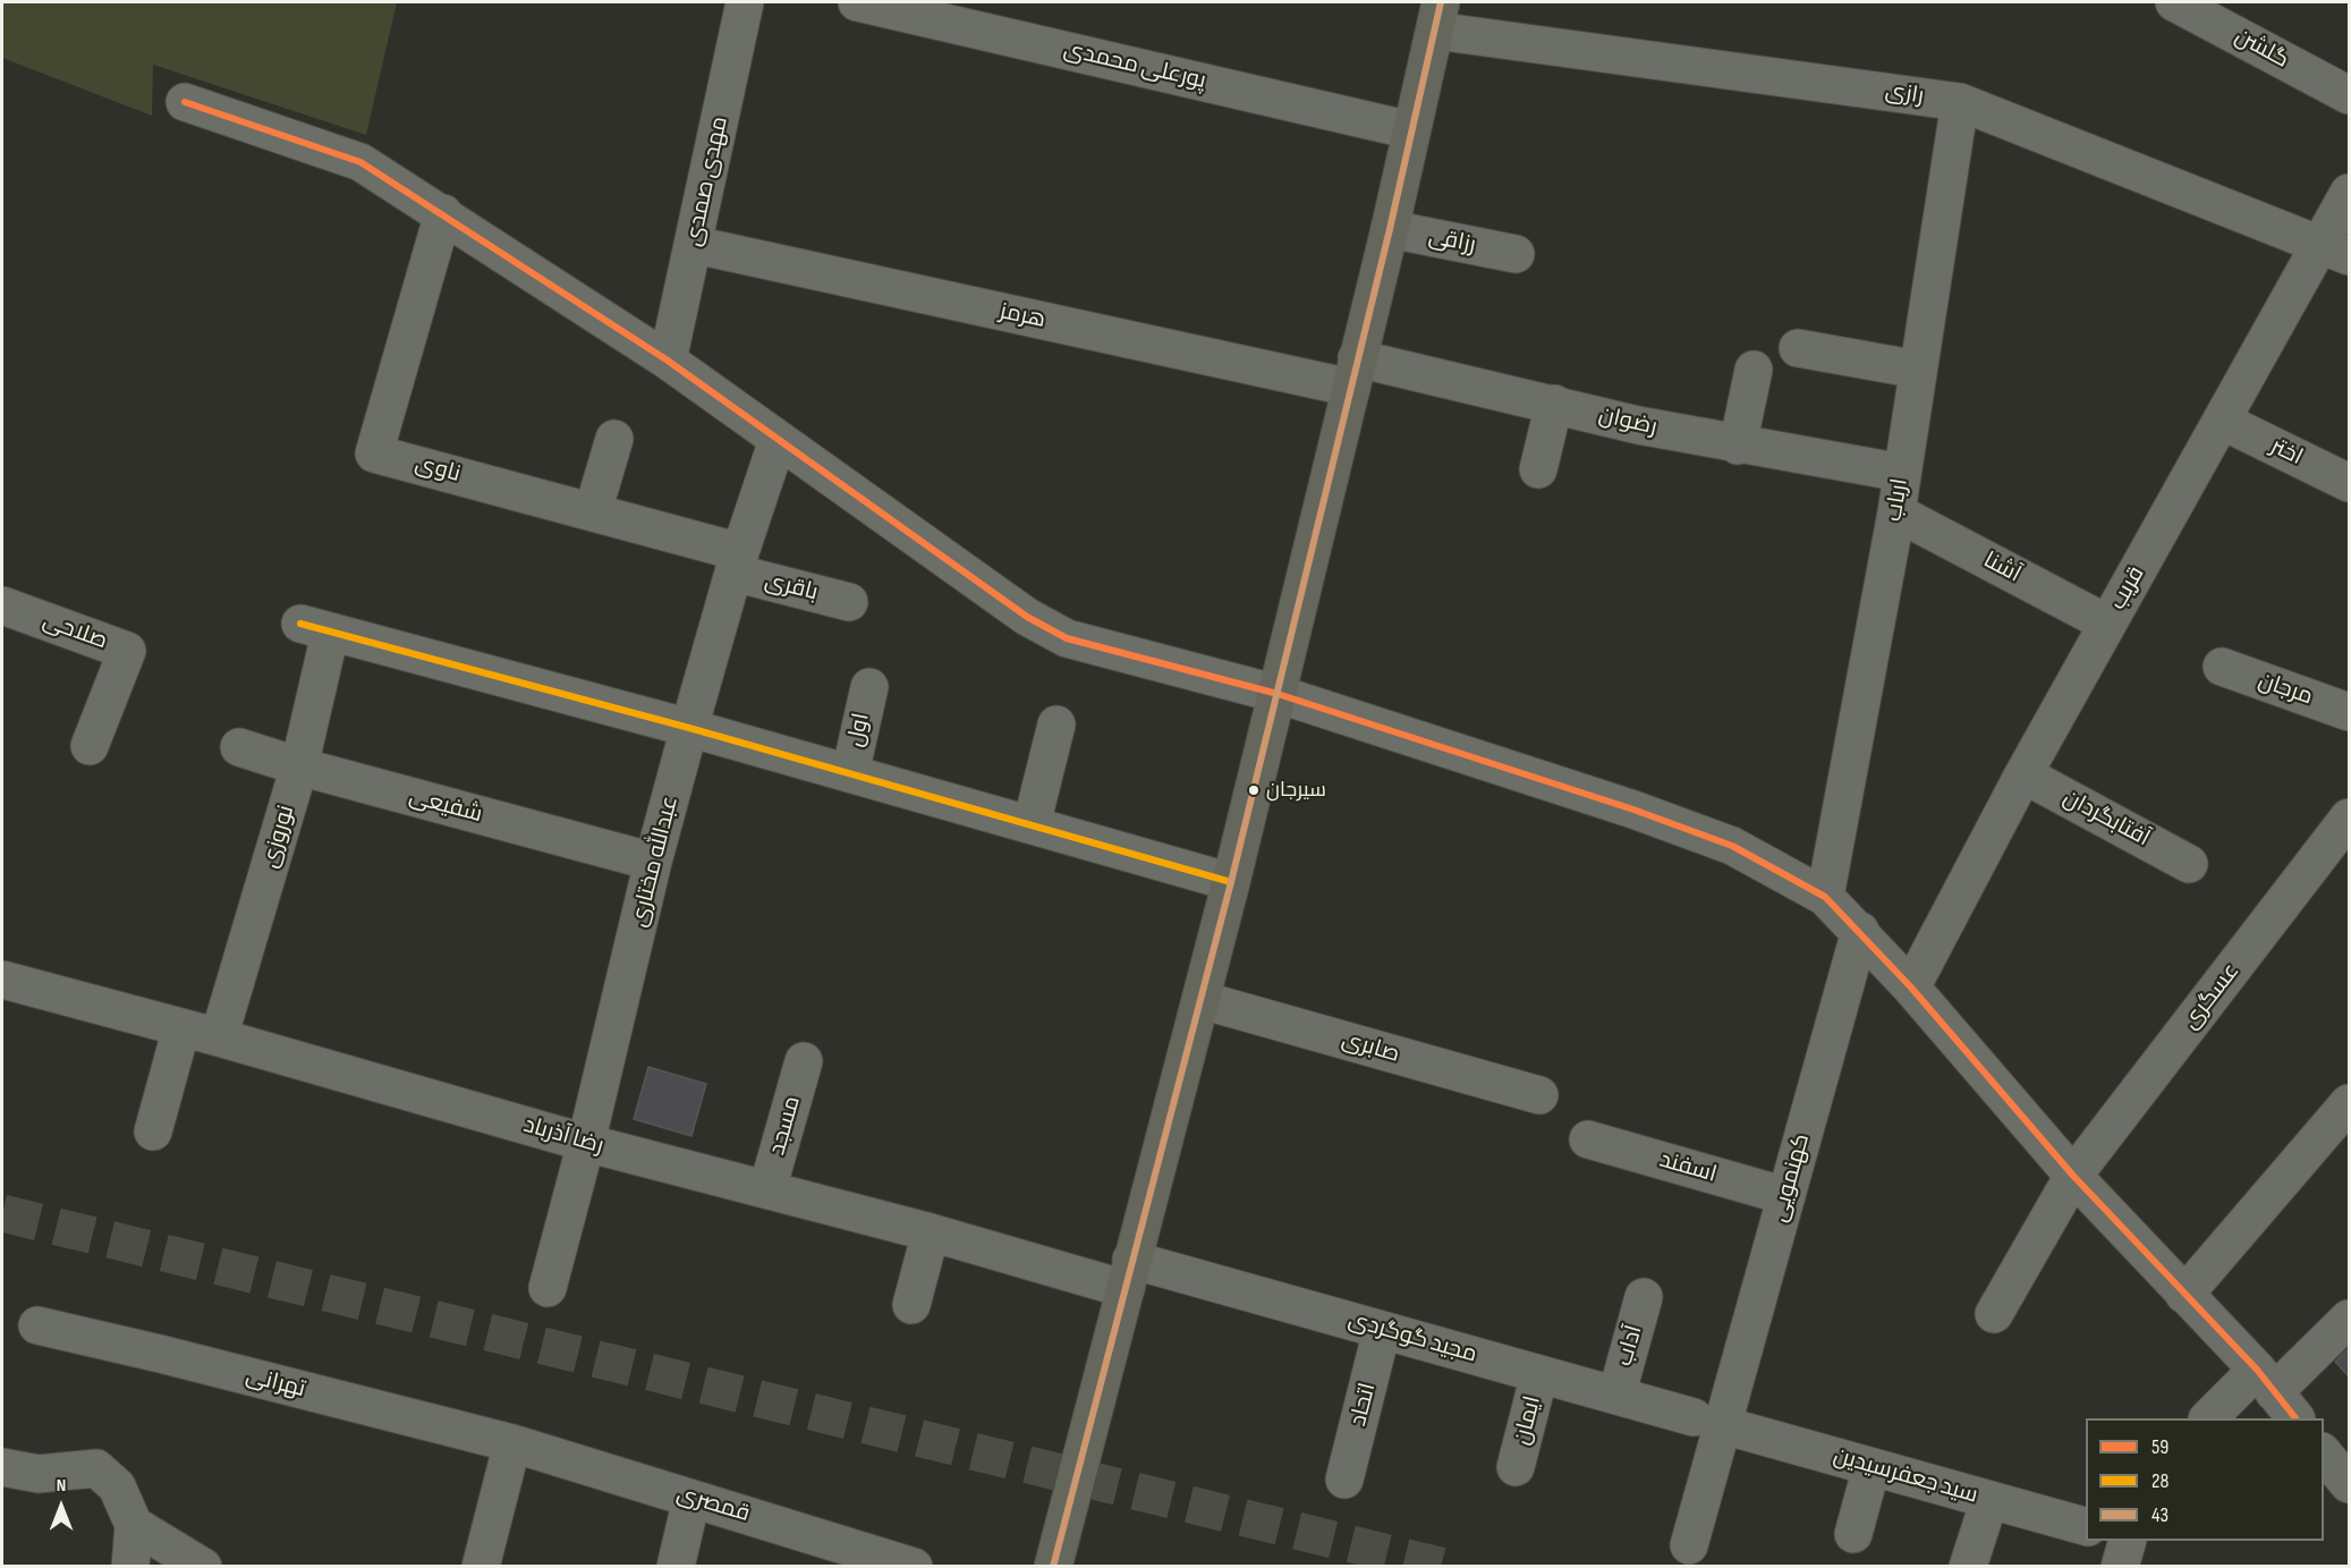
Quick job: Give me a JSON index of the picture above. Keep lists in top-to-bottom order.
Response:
{
  "streets": {
    "street": [
      "گلشن",
      "پورعلی محمدی",
      "رازی",
      "مهدی صمدی",
      "رزاقی",
      "هرمز",
      "رضوان",
      "اختر",
      "ناوی",
      "ارباب",
      "آشنا",
      "باقری",
      "قریب",
      "صلاحی",
      "مرجان",
      "اول",
      "شفیعی",
      "آفتابگردان",
      "نوروزی",
      "عبدالله مختاری",
      "عسگری",
      "صابری",
      "مسجد",
      "رضا آذرباد",
      "اسفند",
      "کهنمویی",
      "مجید گوگردی",
      "آداب",
      "تهرانی",
      "اتحاد",
      "ایمان",
      "سید جعفرسیدین",
      "قمصری"
    ]
  },
  "crossings": [
    ["رازی", "ارباب"],
    ["رازی", "قریب"],
    ["مهدی صمدی", "هرمز"],
    ["هرمز", "رضوان"],
    ["رضوان", "ارباب"],
    ["اختر", "قریب"],
    ["ناوی", "باقری"],
    ["ناوی", "عبدالله مختاری"],
    ["ارباب", "آشنا"],
    ["آشنا", "قریب"],
    ["باقری", "عبدالله مختاری"],
    ["قریب", "آفتابگردان"],
    ["شفیعی", "نوروزی"],
    ["شفیعی", "عبدالله مختاری"],
    ["نوروزی", "عبدالله مختاری"],
    ["نوروزی", "رضا آذرباد"],
    ["عبدالله مختاری", "رضا آذرباد"],
    ["مسجد", "رضا آذرباد"],
    ["رضا آذرباد", "مجید گوگردی"],
    ["اسفند", "کهنمویی"],
    ["کهنمویی", "مجید گوگردی"],
    ["کهنمویی", "سید جعفرسیدین"],
    ["مجید گوگردی", "آداب"],
    ["مجید گوگردی", "اتحاد"],
    ["مجید گوگردی", "ایمان"],
    ["مجید گوگردی", "سید جعفرسیدین"],
    ["تهرانی", "قمصری"]
  ],
  "places": ["سیرجان"],
  "lines": ["transit line 43", "transit line 59", "transit line 28"],
  "legend": ["59", "28", "43"],
  "north": "top"
}
